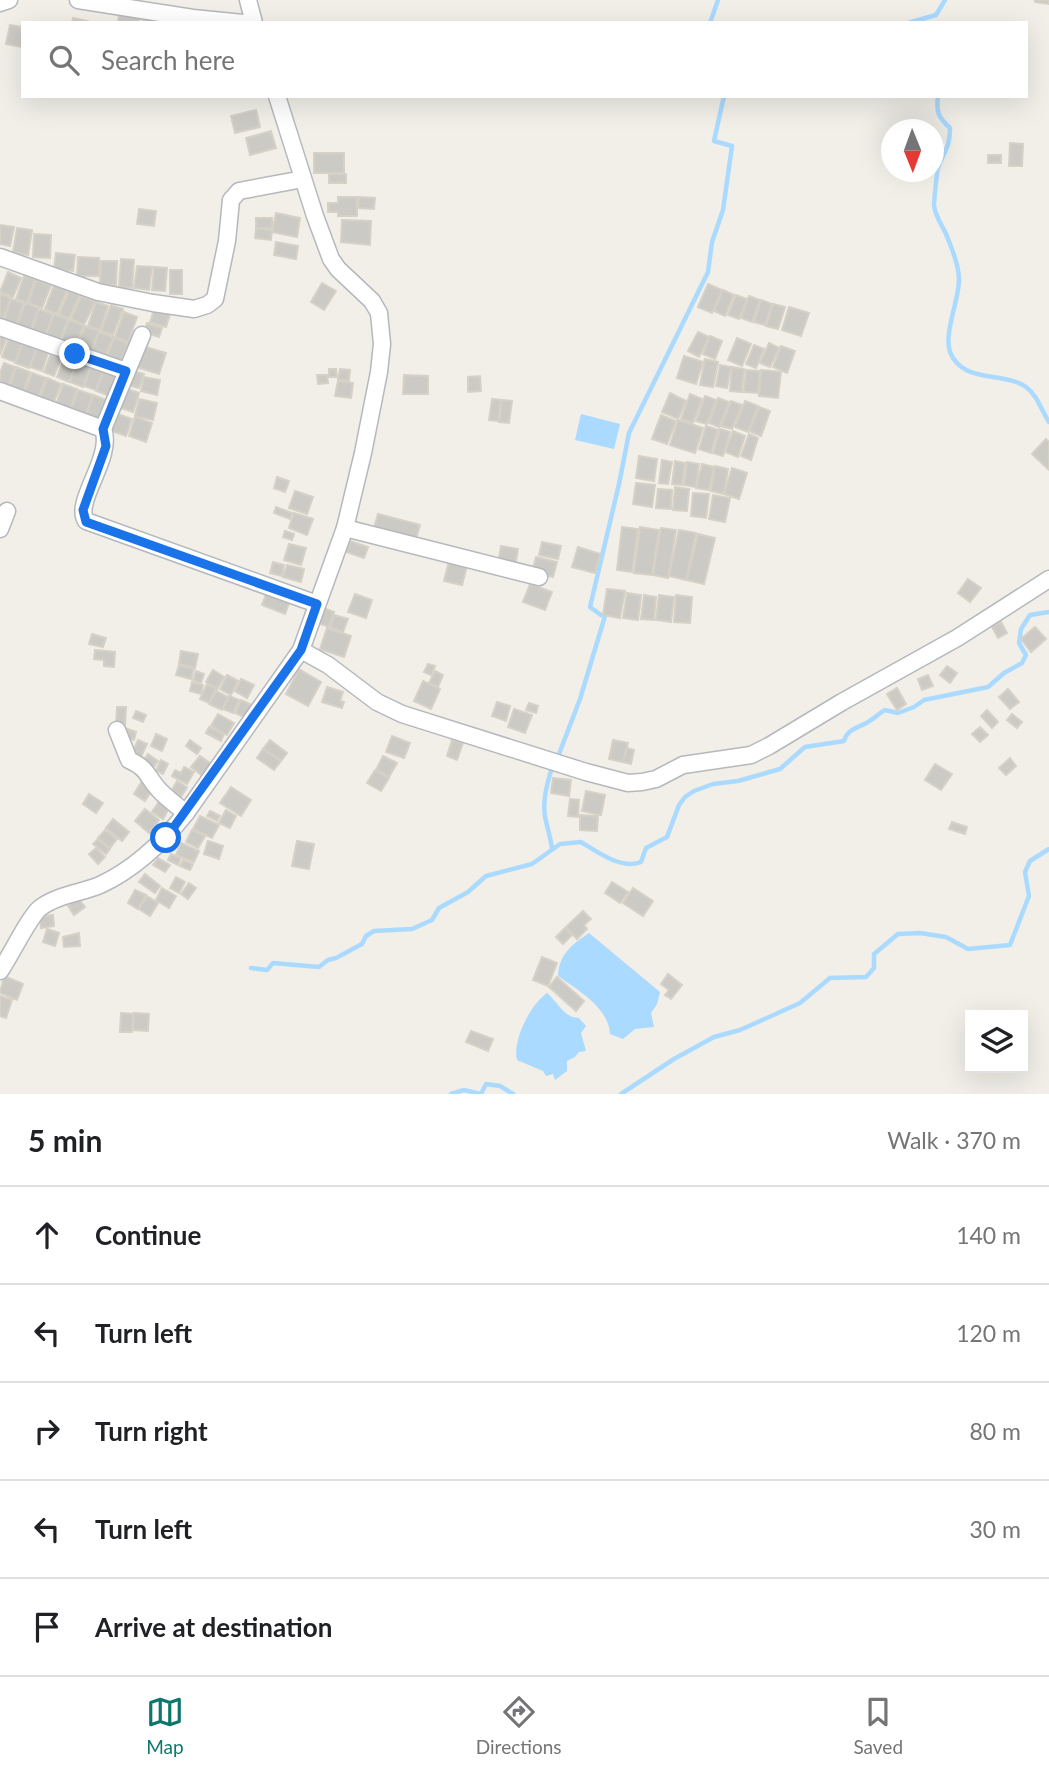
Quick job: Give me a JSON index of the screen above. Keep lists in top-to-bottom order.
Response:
{
  "north": "bottom",
  "page": {
    "search": "Search here",
    "heading": ["5 min", "Walk · 370 m"],
    "list": [
      ["Continue", "140 m"],
      ["Turn left", "120 m"],
      ["Turn right", "80 m"],
      ["Turn left", "30 m"],
      "Arrive at destination"
    ],
    "nav": ["Map", "Directions", "Saved"]
  }
}
